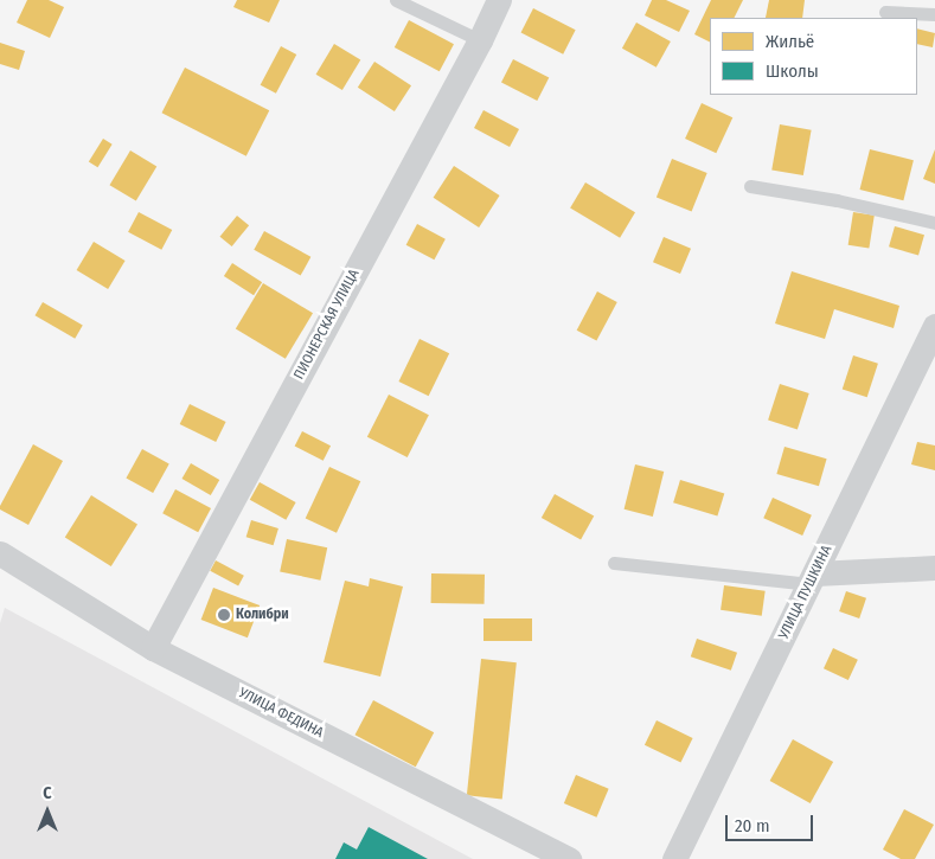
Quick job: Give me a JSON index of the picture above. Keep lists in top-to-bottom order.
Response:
{
  "streets": {
    "street": ["ПИОНЕРСКАЯ УЛИЦА", "УЛИЦА ПУШКИНА", "УЛИЦА ФЕДИНА"]
  },
  "crossings": [
    ["ПИОНЕРСКАЯ УЛИЦА", "УЛИЦА ФЕДИНА"]
  ],
  "places": ["Колибри"],
  "legend": ["Жильё", "Школы"],
  "scale_bar": "20 m",
  "north": "top"
}
